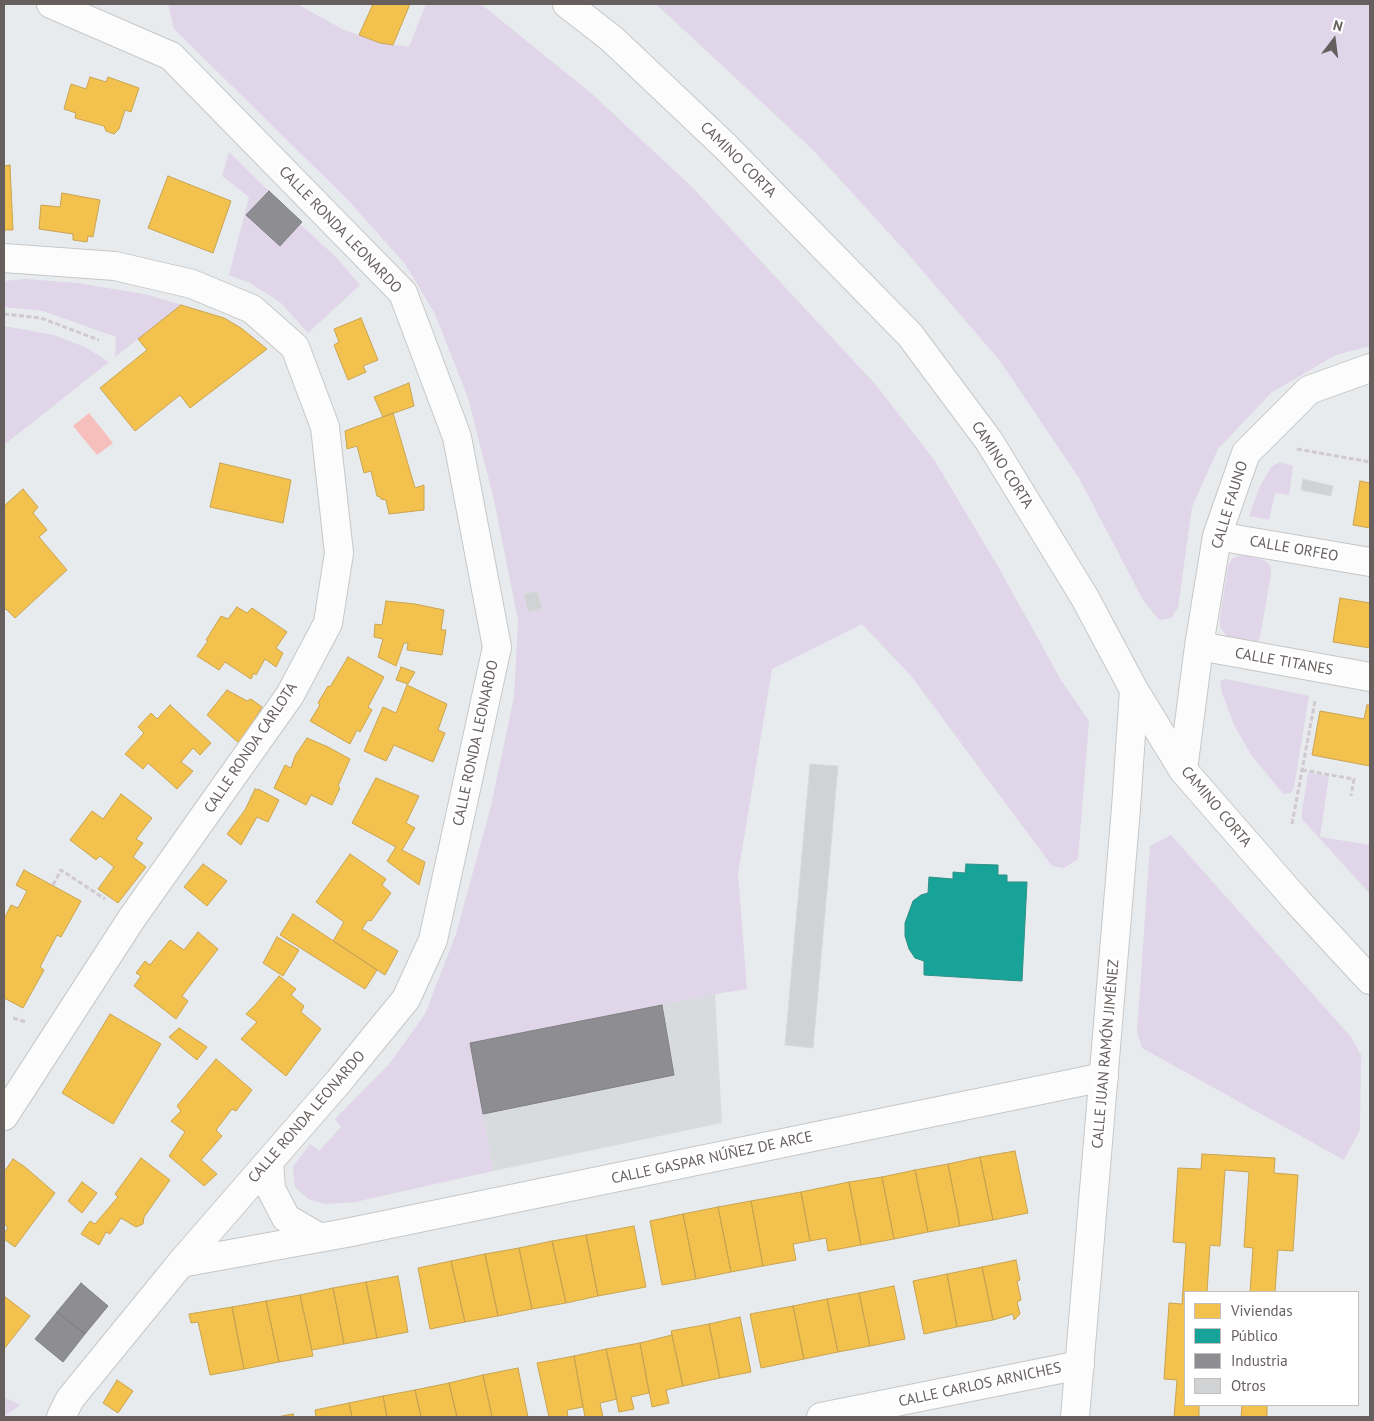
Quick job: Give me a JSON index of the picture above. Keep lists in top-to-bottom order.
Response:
{
  "streets": {
    "street": [
      "CAMINO CORTA",
      "CALLE RONDA LEONARDO",
      "CALLE FAUNO",
      "CALLE ORFEO",
      "CALLE TITANES",
      "CALLE RONDA CARLOTA",
      "CALLE JUAN RAMÓN JIMÉNEZ",
      "CALLE GASPAR NÚÑEZ DE ARCE",
      "CALLE CARLOS ARNICHES"
    ]
  },
  "crossings": [
    ["CAMINO CORTA", "CALLE FAUNO"],
    ["CAMINO CORTA", "CALLE JUAN RAMÓN JIMÉNEZ"],
    ["CALLE RONDA LEONARDO", "CALLE GASPAR NÚÑEZ DE ARCE"],
    ["CALLE FAUNO", "CALLE ORFEO"],
    ["CALLE FAUNO", "CALLE TITANES"],
    ["CALLE JUAN RAMÓN JIMÉNEZ", "CALLE GASPAR NÚÑEZ DE ARCE"],
    ["CALLE JUAN RAMÓN JIMÉNEZ", "CALLE CARLOS ARNICHES"]
  ],
  "legend": [
    "Viviendas",
    "Público",
    "Industria",
    "Otros"
  ],
  "north": "top"
}
